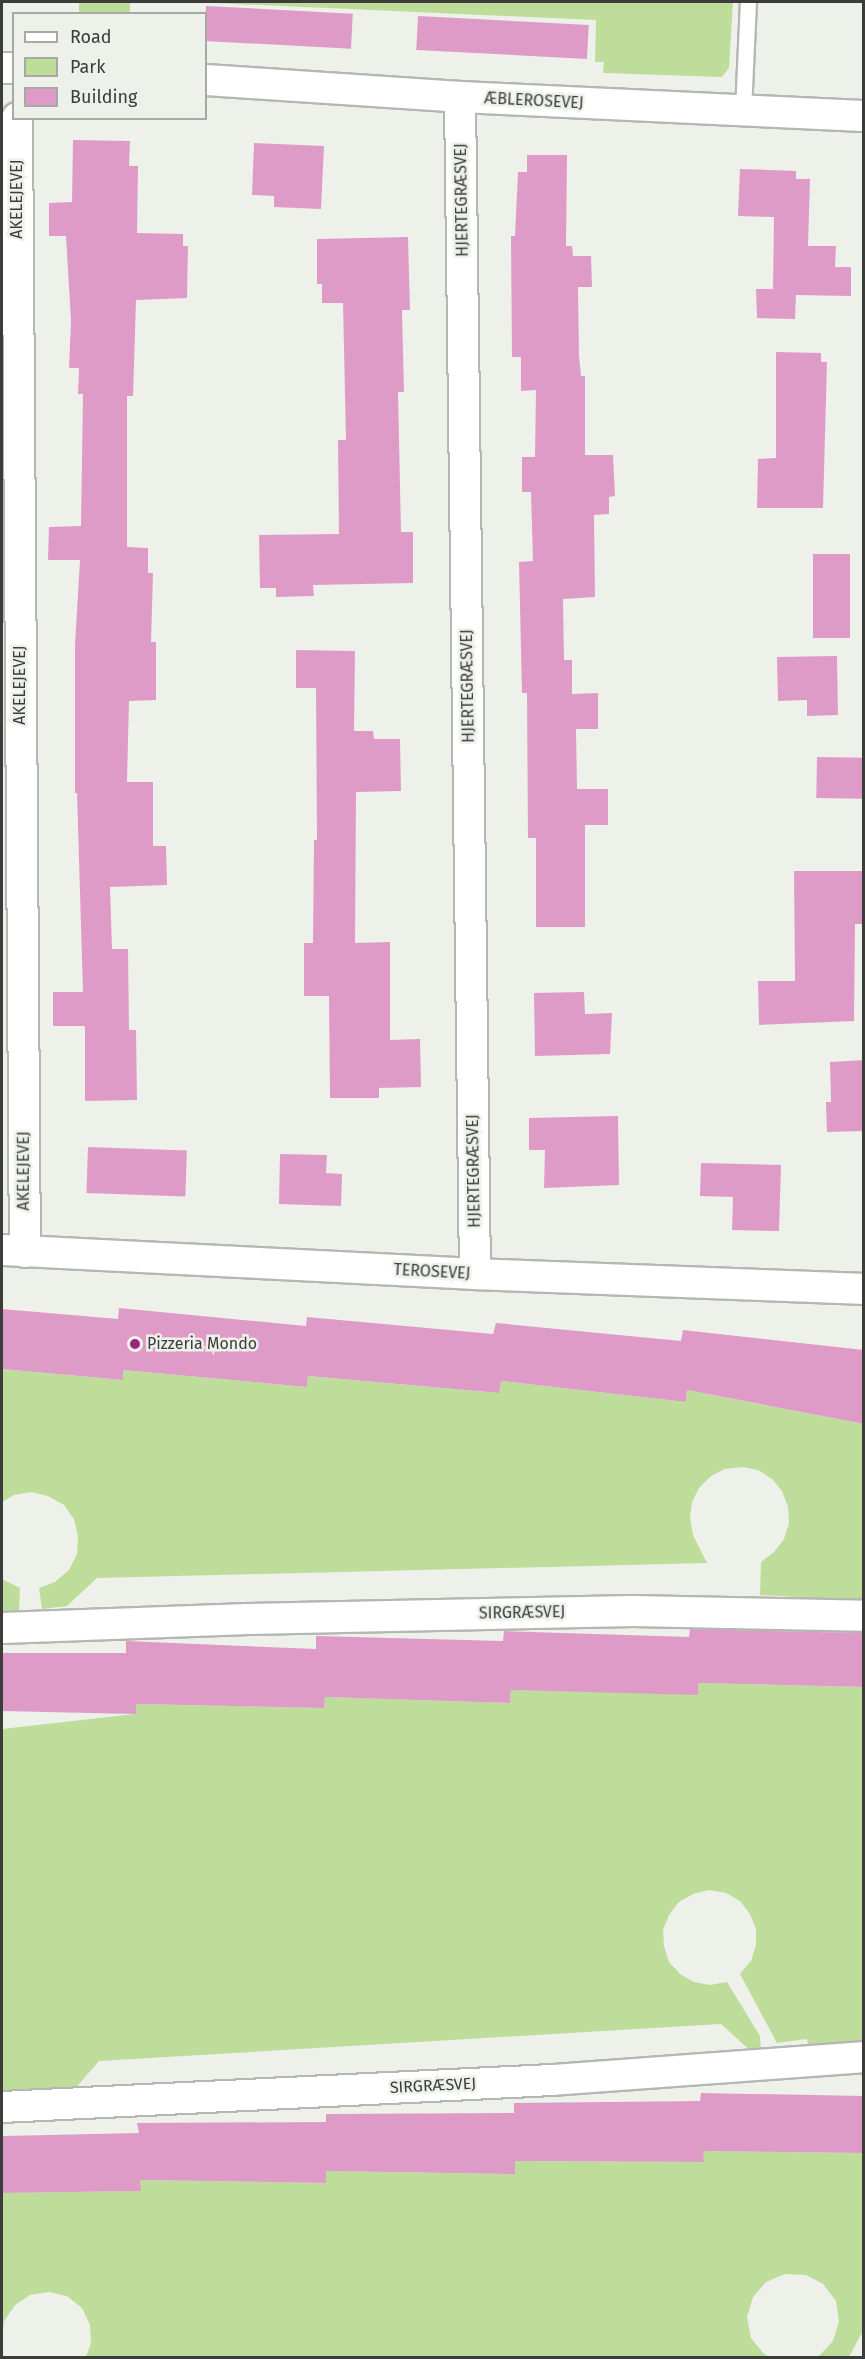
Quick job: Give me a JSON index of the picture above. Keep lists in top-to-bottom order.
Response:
{
  "streets": {
    "street": [
      "ÆBLEROSEVEJ",
      "AKELEJEVEJ",
      "HJERTEGRÆSVEJ",
      "TEROSEVEJ",
      "SIRGRÆSVEJ"
    ]
  },
  "crossings": [
    ["ÆBLEROSEVEJ", "HJERTEGRÆSVEJ"],
    ["AKELEJEVEJ", "TEROSEVEJ"],
    ["HJERTEGRÆSVEJ", "TEROSEVEJ"]
  ],
  "places": ["Pizzeria Mondo"],
  "legend": ["Road", "Park", "Building"]
}
